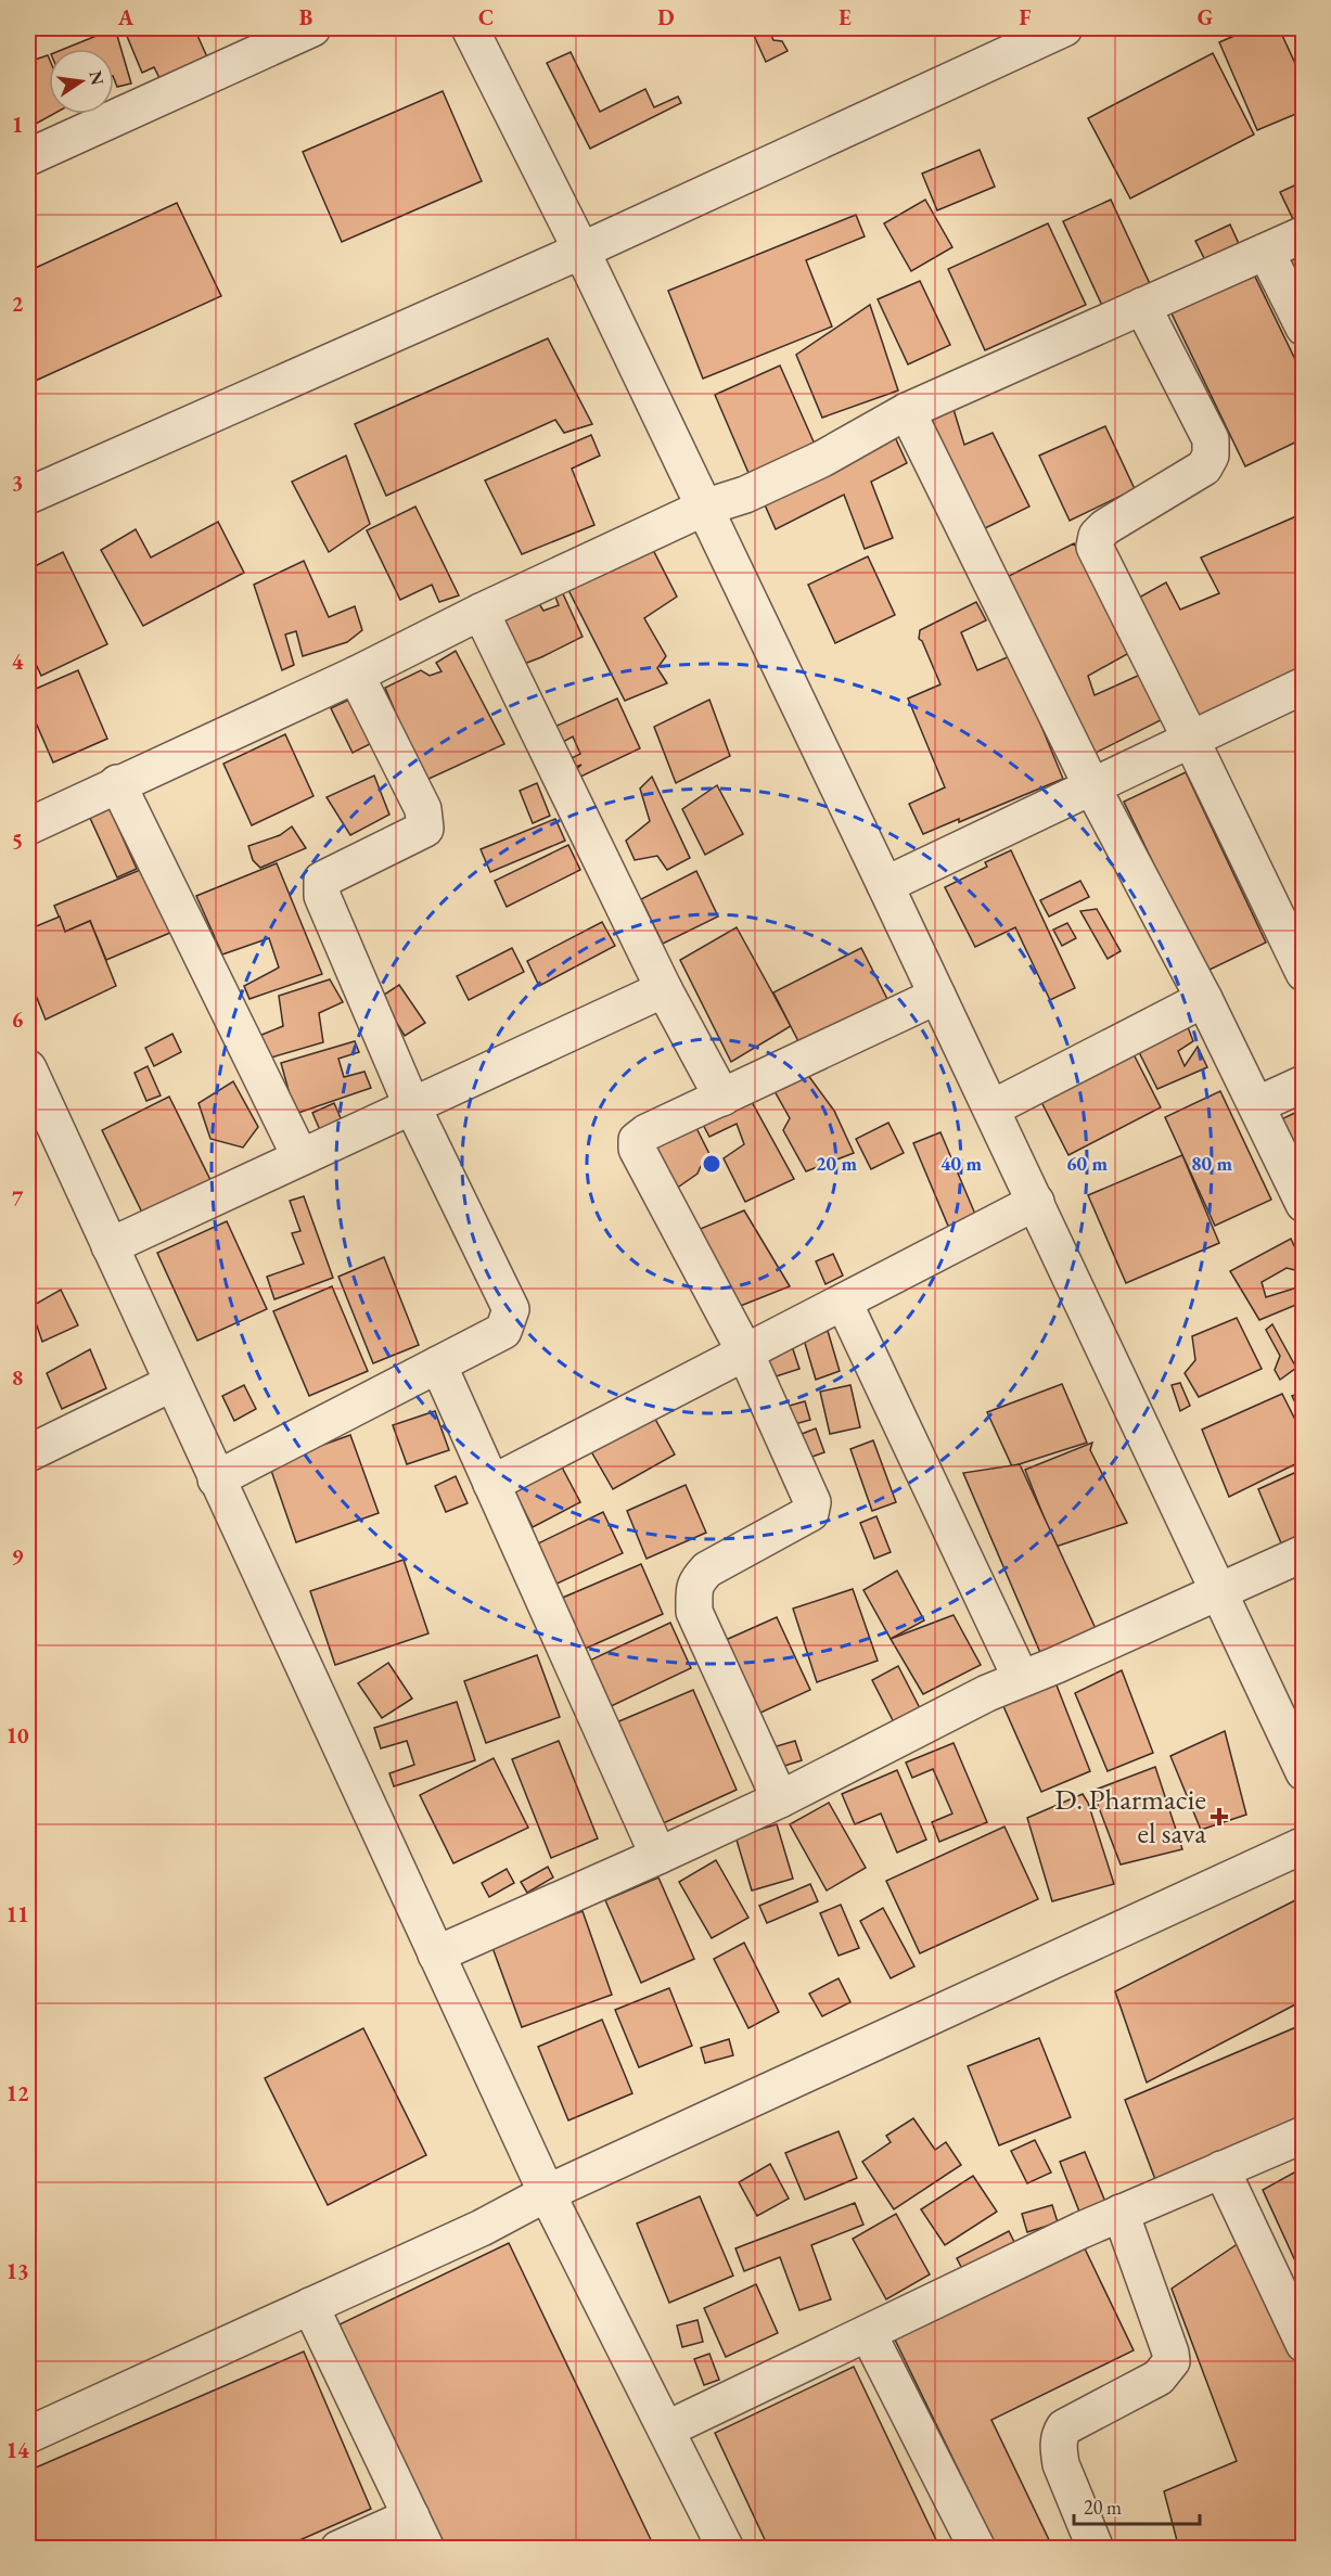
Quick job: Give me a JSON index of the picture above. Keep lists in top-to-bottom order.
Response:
{
  "places": {
    "health": ["D. Pharmacie el sava"]
  },
  "scale_bar": "20 m",
  "north": "right",
  "grid": {
    "columns": [
      "A",
      "B",
      "C",
      "D",
      "E",
      "F",
      "G"
    ],
    "rows": [
      "1",
      "2",
      "3",
      "4",
      "5",
      "6",
      "7",
      "8",
      "9",
      "10",
      "11",
      "12",
      "13",
      "14"
    ]
  },
  "rings": [
    "20 m",
    "40 m",
    "60 m",
    "80 m"
  ]
}
